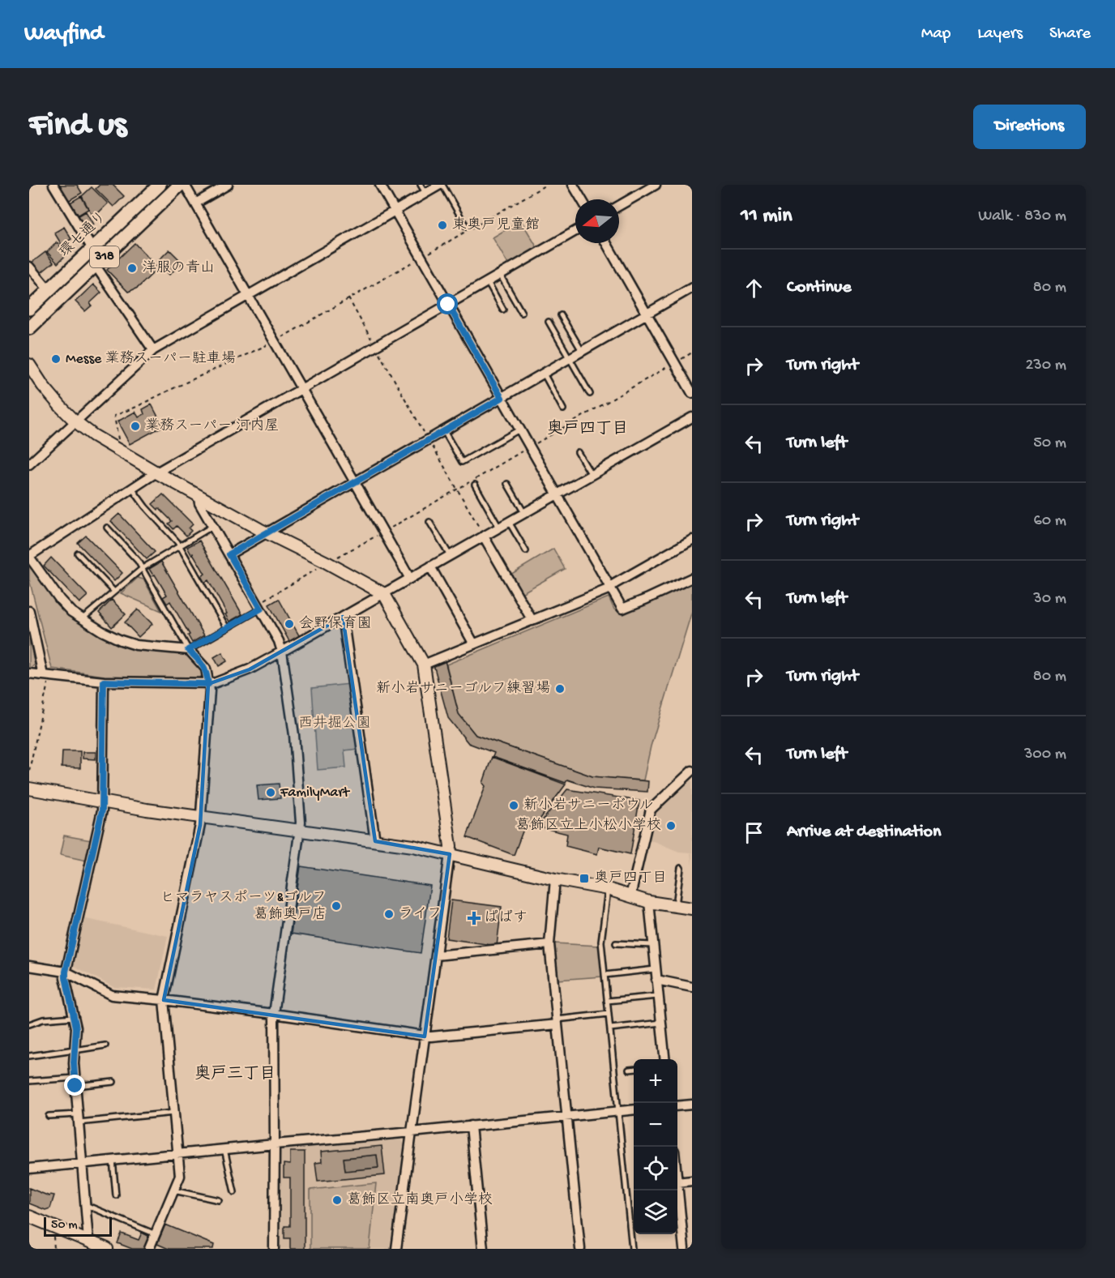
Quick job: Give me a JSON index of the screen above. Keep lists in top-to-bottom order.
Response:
{
  "streets": {
    "main road": ["環七通り", "318"]
  },
  "districts": ["奥戸四丁目", "奥戸三丁目"],
  "parks": ["西井掘公園"],
  "places": {
    "other": [
      "東奥戸児童館",
      "洋服の青山",
      "Messe 業務スーパー駐車場",
      "業務スーパー 河内屋",
      "会野保育園",
      "新小岩サニーゴルフ練習場",
      "FamilyMart",
      "新小岩サニーボウル",
      "葛飾区立上小松小学校",
      "ヒマラヤスポーツ&ゴルフ 葛飾奥戸店",
      "ライフ",
      "葛飾区立南奥戸小学校"
    ],
    "transit": ["奥戸四丁目"],
    "health": ["ぱぱす"]
  },
  "scale_bar": "50 m",
  "north": "left",
  "page": {
    "header": "Wayfind",
    "nav": ["Map", "Layers", "Share"],
    "buttons": "Directions",
    "title": "Find us",
    "heading": ["11 min", "Walk · 830 m"],
    "list": [
      ["Continue", "80 m"],
      ["Turn right", "230 m"],
      ["Turn left", "50 m"],
      ["Turn right", "60 m"],
      ["Turn left", "30 m"],
      ["Turn right", "80 m"],
      ["Turn left", "300 m"],
      "Arrive at destination"
    ],
    "map_buttons": ["+", "−"],
    "scale": "50 m"
  }
}
